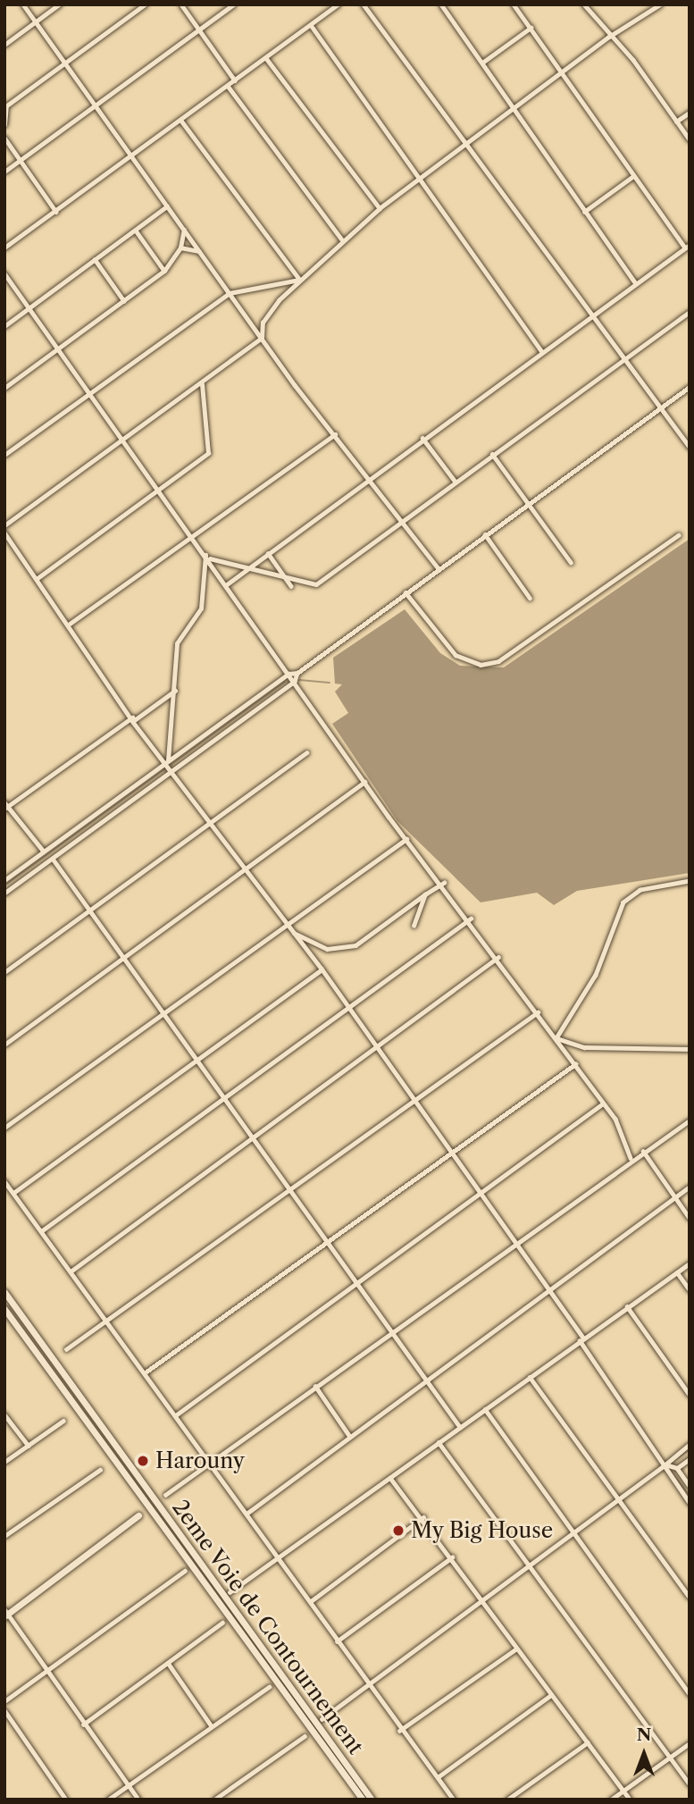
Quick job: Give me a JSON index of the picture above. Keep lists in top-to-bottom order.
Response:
{
  "streets": {
    "main road": ["2eme Voie de Contournement"]
  },
  "places": ["Harouny", "My Big House"],
  "north": "top"
}
